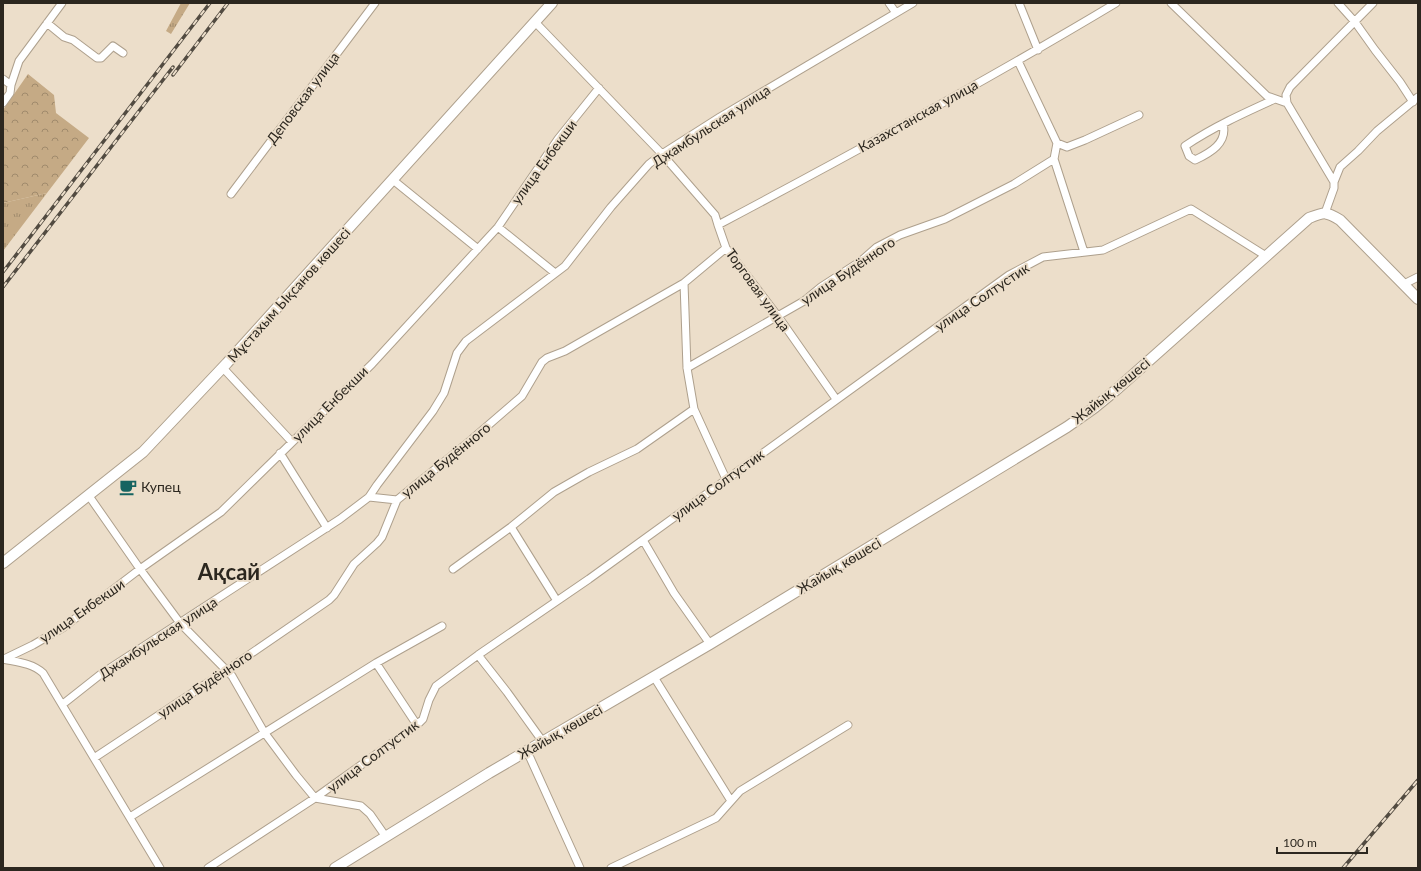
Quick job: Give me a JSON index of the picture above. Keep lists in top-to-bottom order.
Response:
{
  "streets": {
    "street": [
      "Деповская улица",
      "Казахстанская улица",
      "Джамбульская улица",
      "улица Енбекши",
      "улица Будённого",
      "Торговая улица",
      "Мұстахым Ықсанов көшесі",
      "улица Солтустик",
      "Жайық көшесі"
    ]
  },
  "crossings": [
    ["Казахстанская улица", "Торговая улица"],
    ["Джамбульская улица", "Торговая улица"],
    ["улица Енбекши", "Торговая улица"],
    ["улица Будённого", "Торговая улица"],
    ["Торговая улица", "Мұстахым Ықсанов көшесі"],
    ["Торговая улица", "улица Солтустик"],
    ["улица Солтустик", "Жайық көшесі"]
  ],
  "districts": ["Ақсай"],
  "places": {
    "cafe": ["Купец"]
  },
  "scale_bar": "100 m"
}
